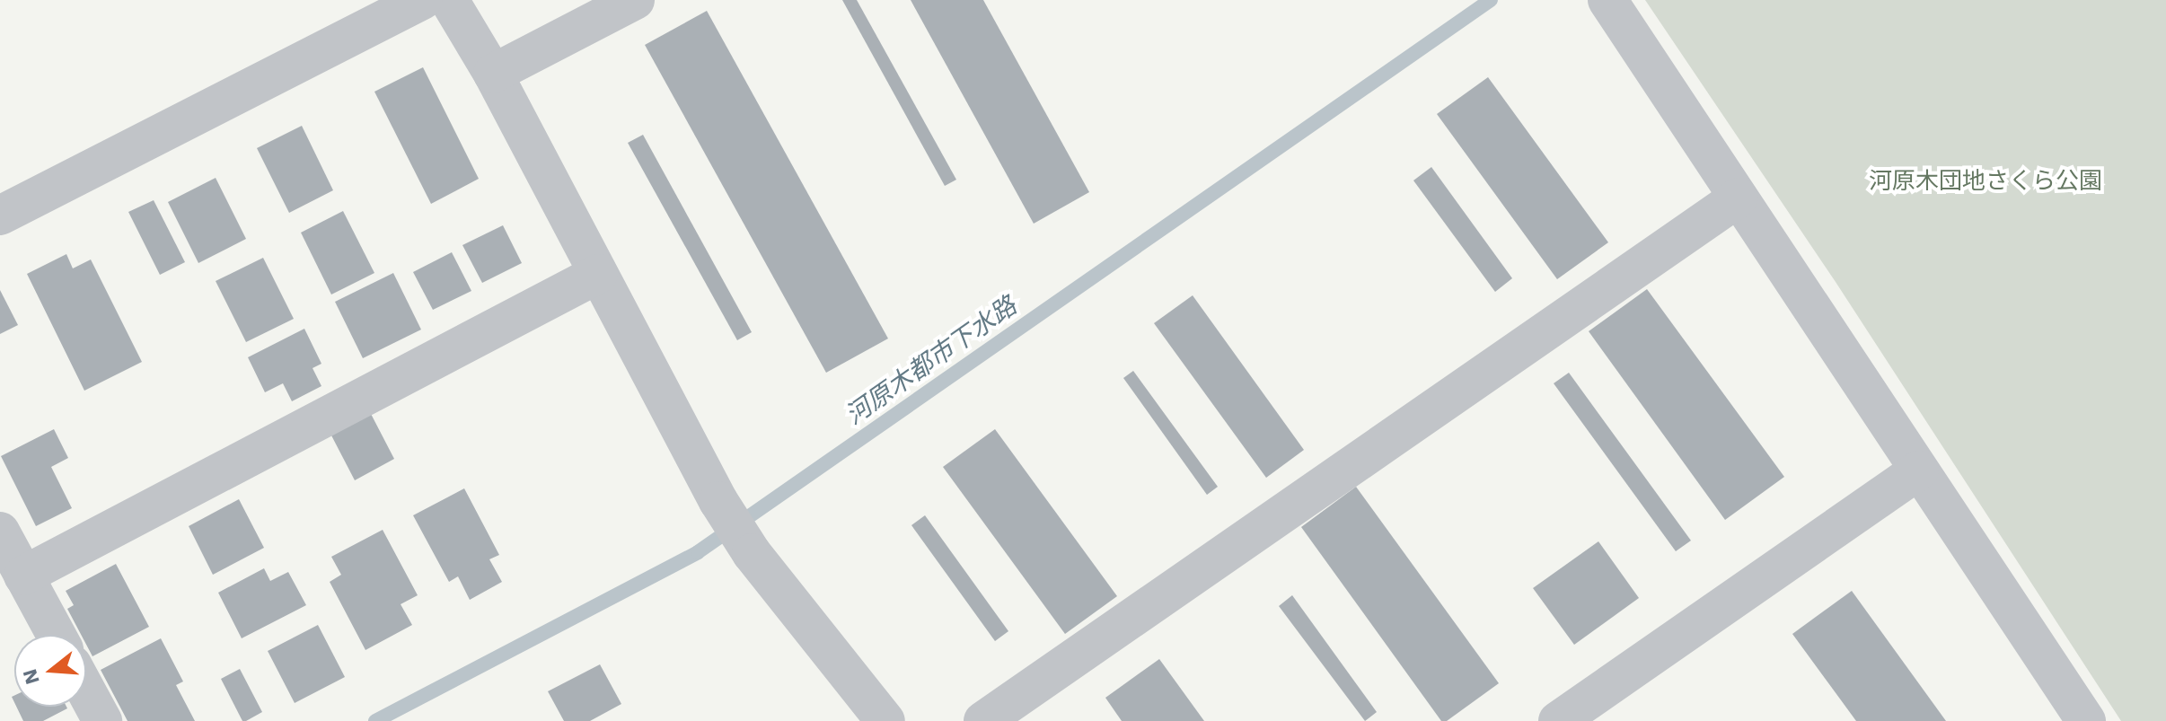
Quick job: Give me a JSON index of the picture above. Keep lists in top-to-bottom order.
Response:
{
  "water": ["河原木都市下水路"],
  "parks": ["河原木団地さくら公園"],
  "north": "left"
}
